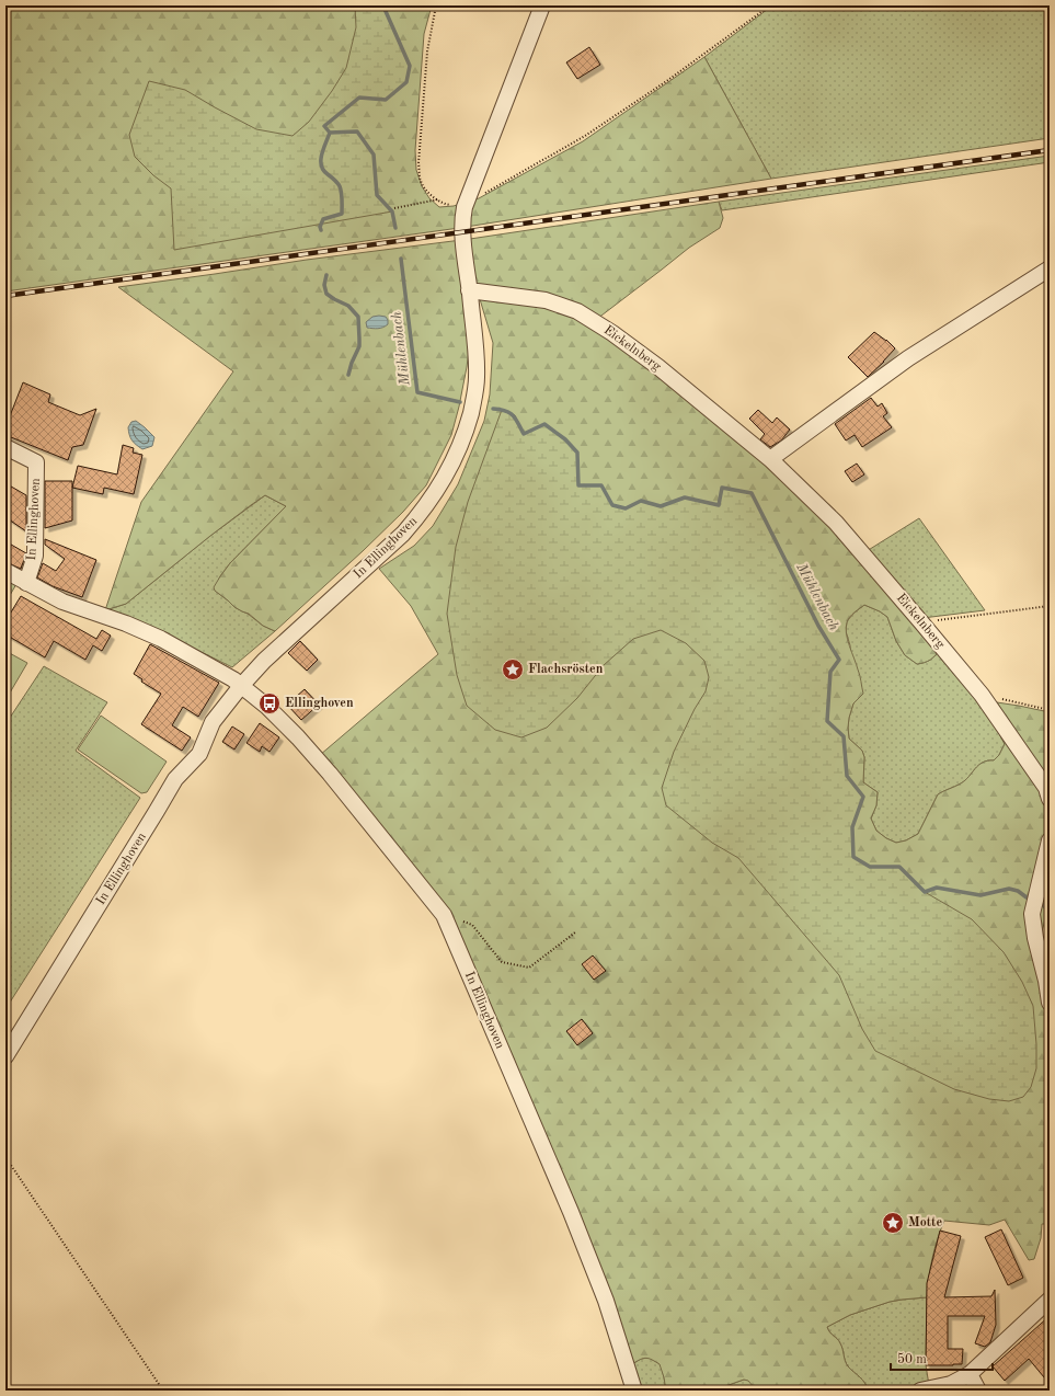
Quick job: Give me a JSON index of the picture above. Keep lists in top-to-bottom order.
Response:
{
  "streets": {
    "street": ["Eickelnberg", "In Ellinghoven"]
  },
  "crossings": [
    ["Eickelnberg", "In Ellinghoven"]
  ],
  "water": ["Mühlenbach"],
  "places": {
    "place": ["Flachsrösten", "Motte"],
    "bus stop": ["Ellinghoven"]
  },
  "scale_bar": "50 m"
}
